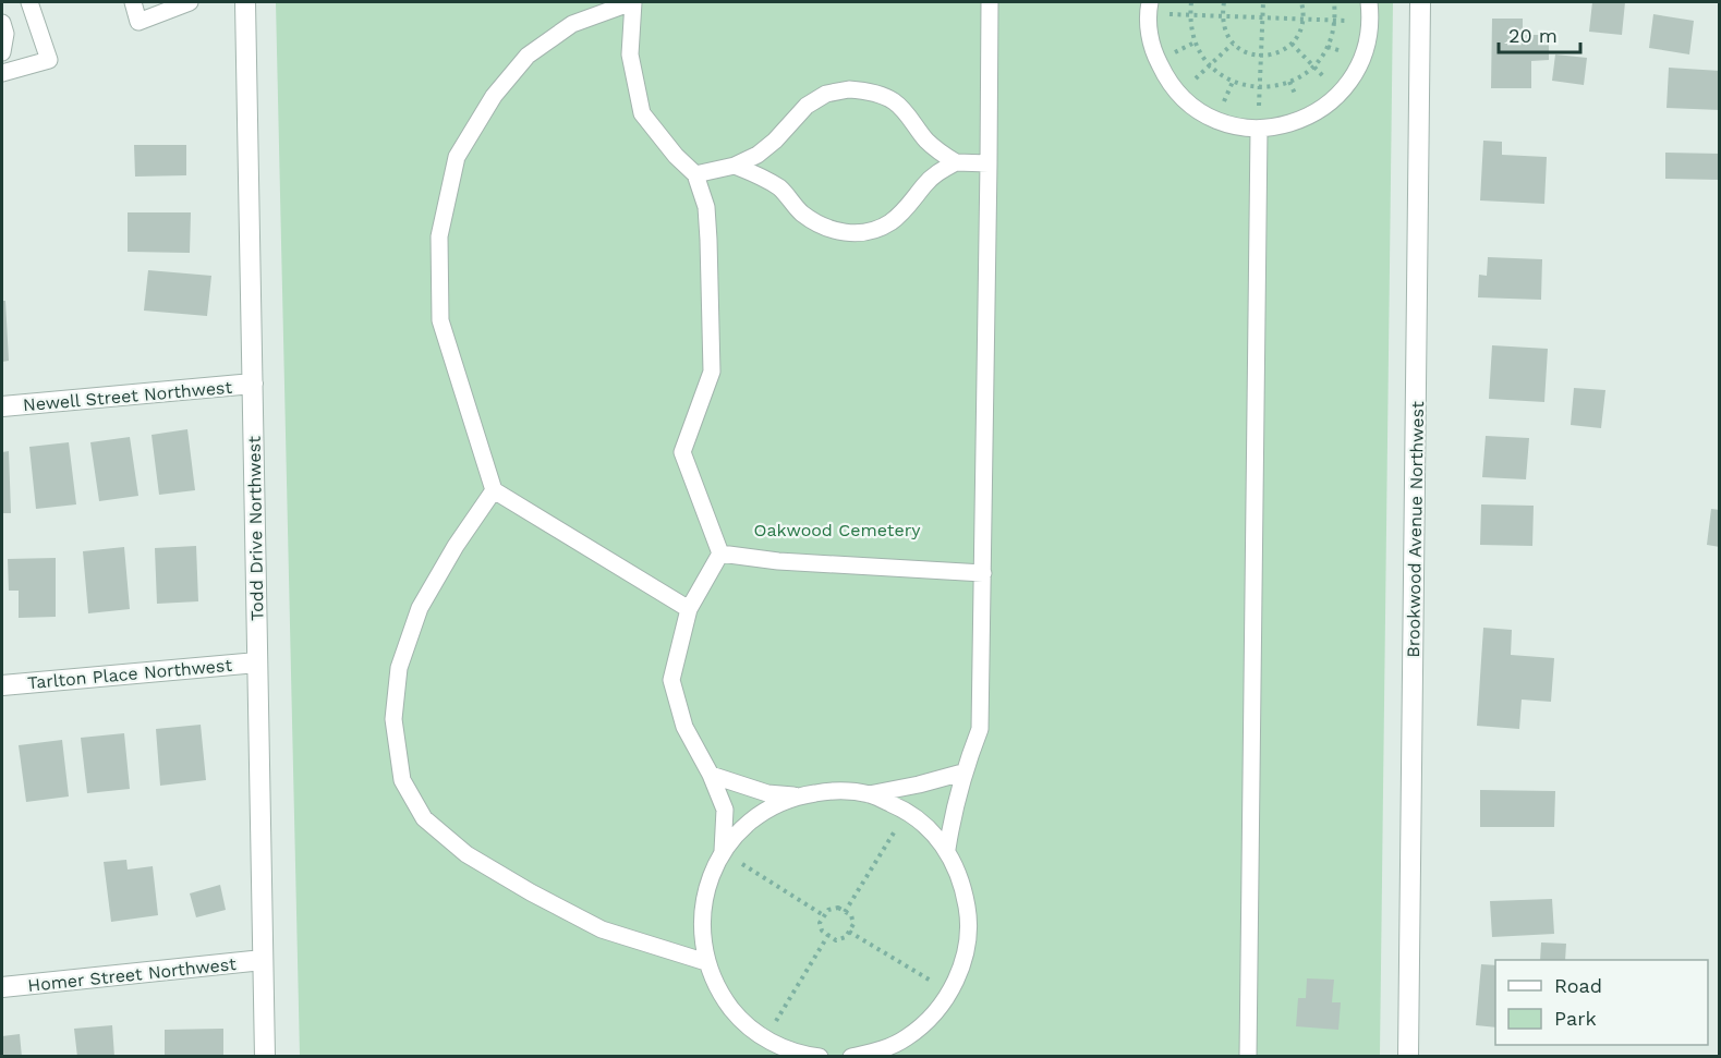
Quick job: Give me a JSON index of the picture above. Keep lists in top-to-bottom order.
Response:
{
  "streets": {
    "street": [
      "Newell Street Northwest",
      "Todd Drive Northwest",
      "Brookwood Avenue Northwest",
      "Tarlton Place Northwest",
      "Homer Street Northwest"
    ]
  },
  "crossings": [
    ["Newell Street Northwest", "Todd Drive Northwest"],
    ["Todd Drive Northwest", "Tarlton Place Northwest"],
    ["Todd Drive Northwest", "Homer Street Northwest"]
  ],
  "parks": ["Oakwood Cemetery"],
  "legend": ["Road", "Park"],
  "scale_bar": "20 m"
}
